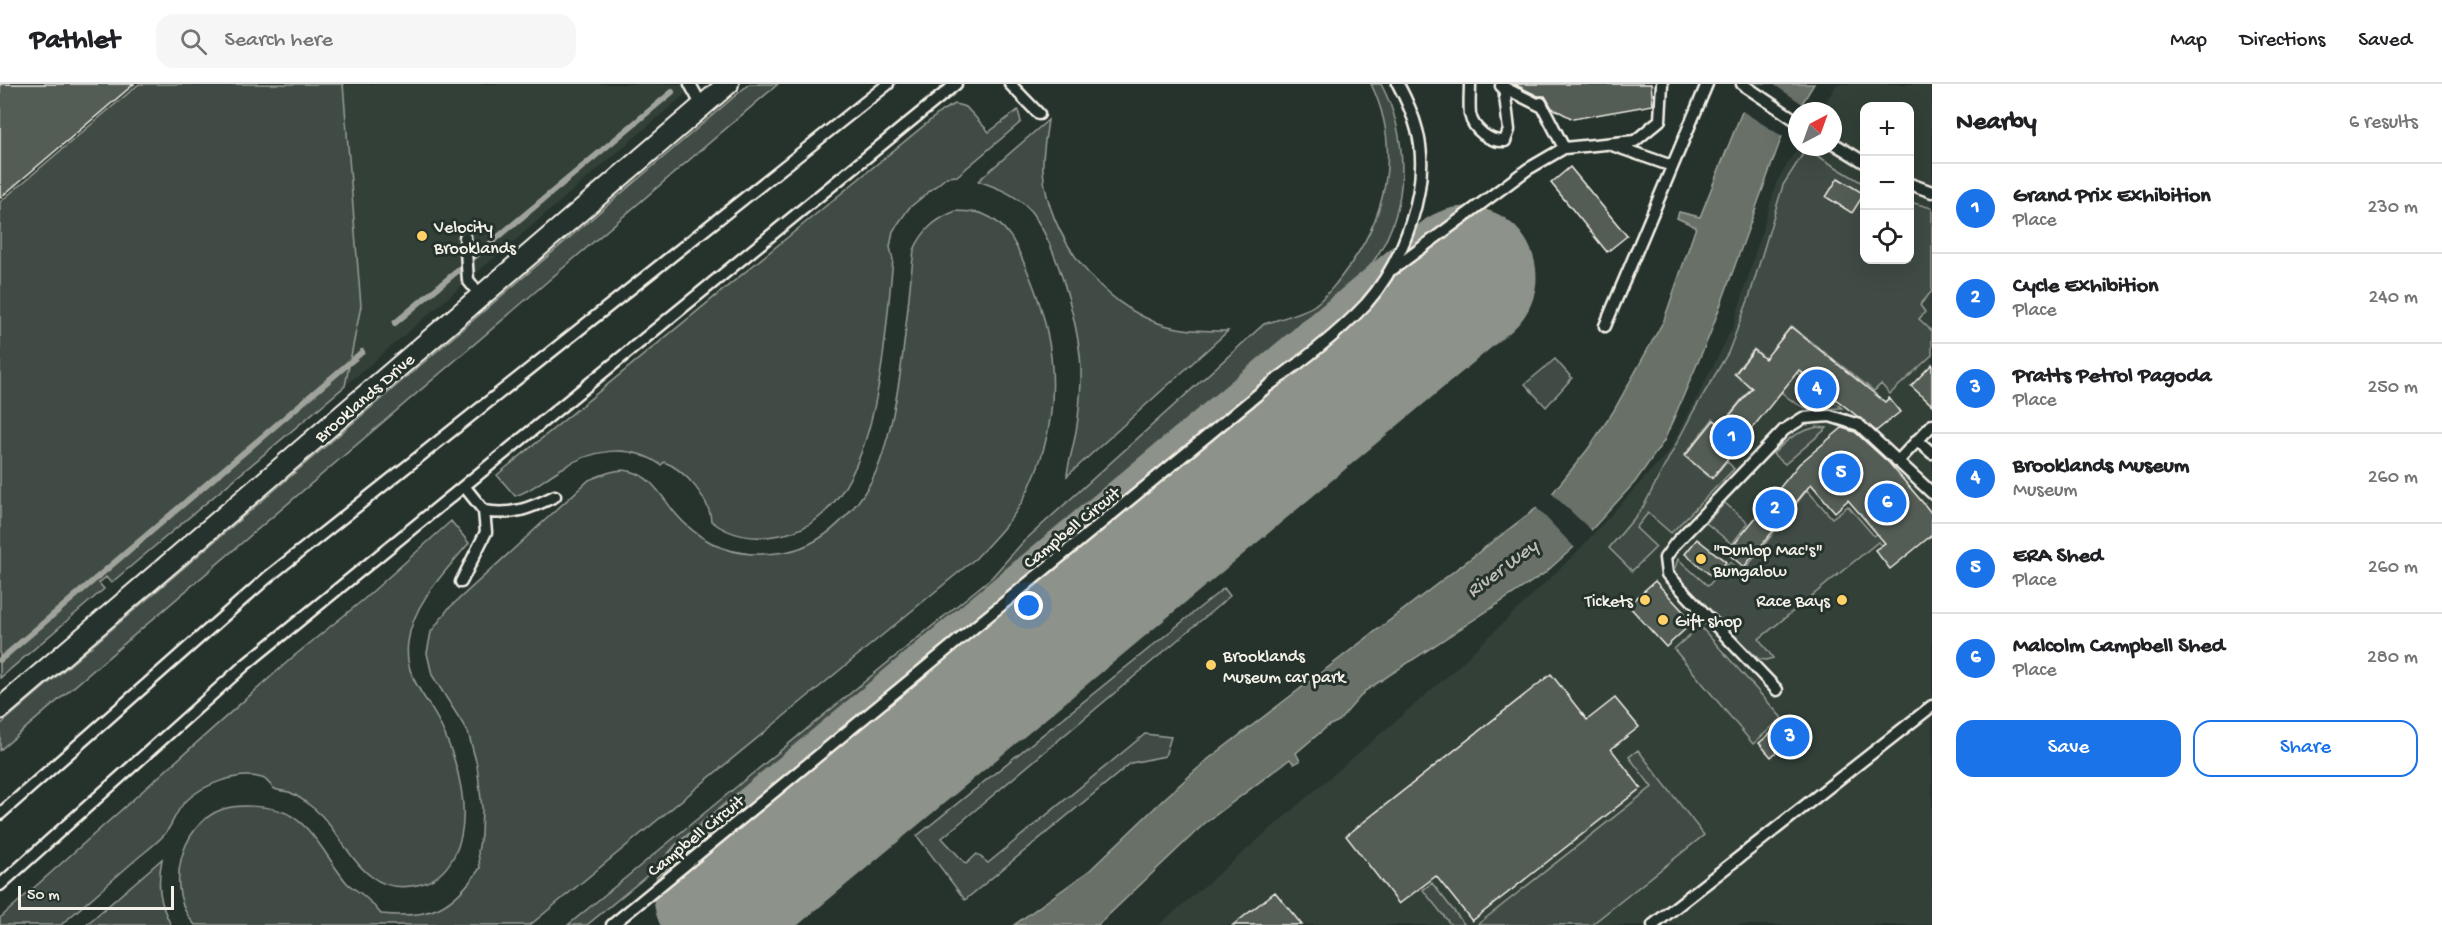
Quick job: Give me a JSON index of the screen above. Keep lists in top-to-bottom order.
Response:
{
  "streets": {
    "street": ["Brooklands Drive"],
    "lane": ["Campbell Circuit"]
  },
  "water": ["River Wey"],
  "places": [
    "Velocity Brooklands",
    "\"Dunlop Mac's\" Bungalow",
    "Tickets",
    "Race Bays",
    "Gift shop",
    "Brooklands Museum car park"
  ],
  "scale_bar": "50 m",
  "north": "top right",
  "page": {
    "header": "Pathlet",
    "search": "Search here",
    "nav": ["Map", "Directions", "Saved"],
    "heading": ["Nearby", "6 results"],
    "map_buttons": ["+", "−"],
    "list": [
      {
        "mark": "1",
        "name": "Grand Prix Exhibition",
        "note": "Place",
        "value": "230 m"
      },
      {
        "mark": "2",
        "name": "Cycle Exhibition",
        "note": "Place",
        "value": "240 m"
      },
      {
        "mark": "3",
        "name": "Pratts Petrol Pagoda",
        "note": "Place",
        "value": "250 m"
      },
      {
        "mark": "4",
        "name": "Brooklands Museum",
        "note": "Museum",
        "value": "260 m"
      },
      {
        "mark": "5",
        "name": "ERA Shed",
        "note": "Place",
        "value": "260 m"
      },
      {
        "mark": "6",
        "name": "Malcolm Campbell Shed",
        "note": "Place",
        "value": "280 m"
      }
    ],
    "pins": [
      "4",
      "1",
      "5",
      "6",
      "2",
      "3"
    ],
    "buttons": ["Save", "Share"],
    "scale": "50 m"
  }
}
